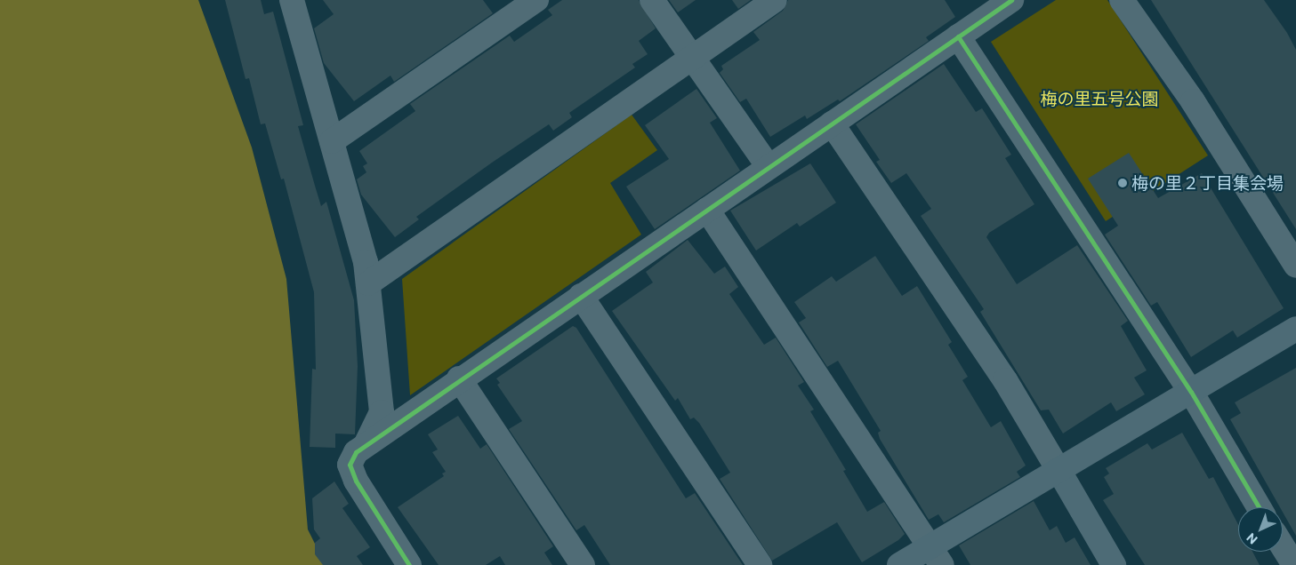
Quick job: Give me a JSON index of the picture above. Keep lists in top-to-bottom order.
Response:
{
  "parks": ["梅の里五号公園"],
  "places": ["梅の里２丁目集会場"],
  "north": "bottom left"
}
